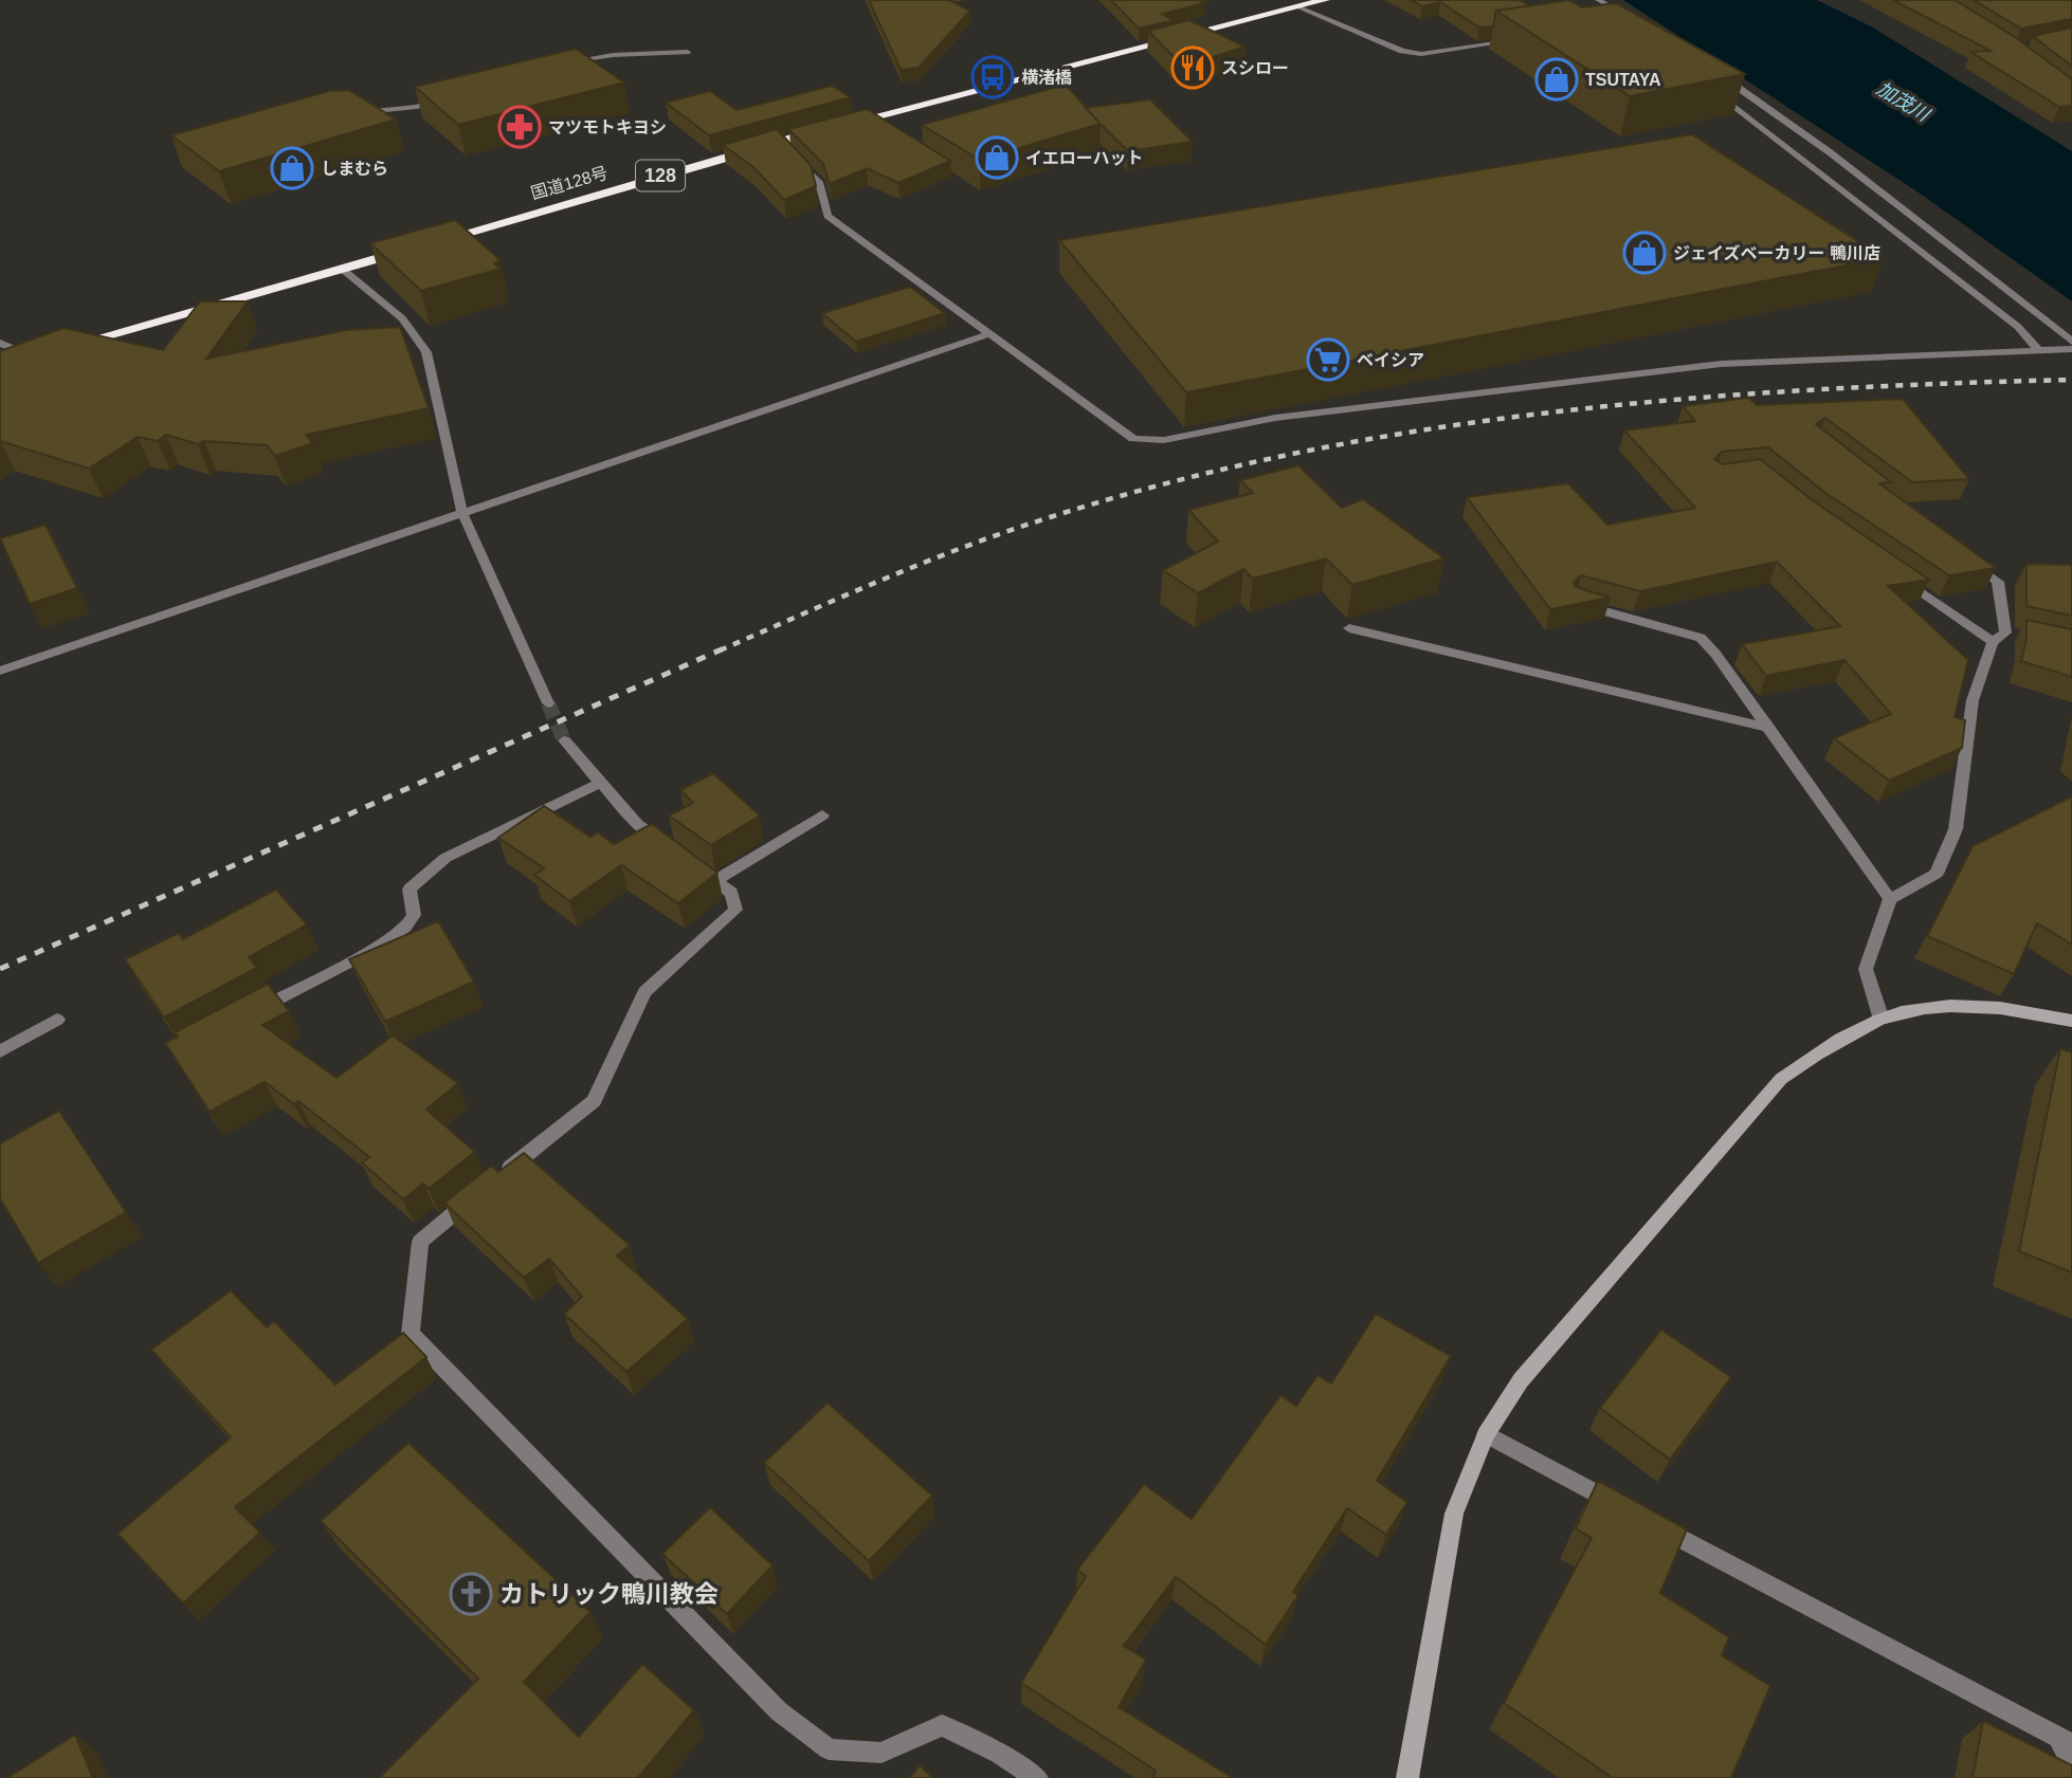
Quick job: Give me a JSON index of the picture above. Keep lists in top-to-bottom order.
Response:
{
  "streets": {
    "highway": ["128", "国道128号"]
  },
  "water": ["加茂川"],
  "places": {
    "restaurant": ["スシロー"],
    "bus stop": ["横渚橋"],
    "shop": [
      "TSUTAYA",
      "イエローハット",
      "しまむら",
      "ジェイズベーカリー 鴨川店"
    ],
    "pharmacy": ["マツモトキヨシ"],
    "supermarket": ["ベイシア"],
    "church": ["カトリック鴨川教会"]
  }
}
